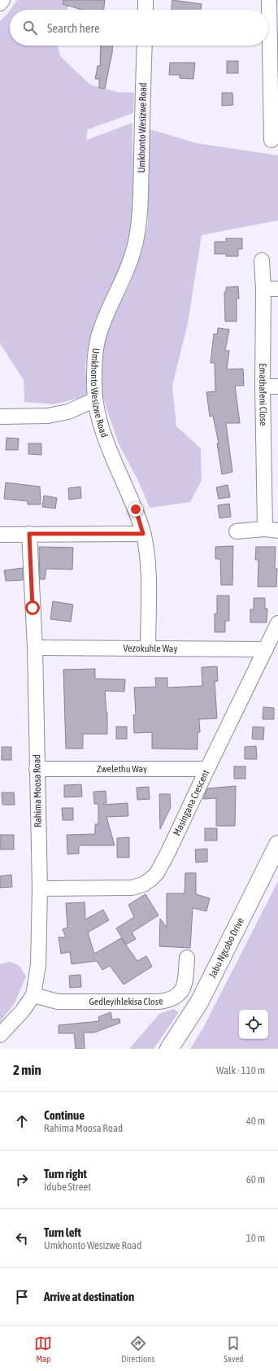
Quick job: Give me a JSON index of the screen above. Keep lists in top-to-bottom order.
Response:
{
  "streets": {
    "main road": ["Jabu Ngcobo Drive"],
    "street": [
      "Umkhonto Wesizwe Road",
      "Emathafeni Close",
      "Vezokuhle Way",
      "Zwelethu Way",
      "Rahima Moosa Road",
      "Masingana Crescent",
      "Gedleyihlekisa Close"
    ]
  },
  "crossings": [
    ["Umkhonto Wesizwe Road", "Vezokuhle Way"],
    ["Vezokuhle Way", "Rahima Moosa Road"],
    ["Vezokuhle Way", "Masingana Crescent"],
    ["Zwelethu Way", "Rahima Moosa Road"],
    ["Zwelethu Way", "Masingana Crescent"],
    ["Rahima Moosa Road", "Masingana Crescent"],
    ["Rahima Moosa Road", "Gedleyihlekisa Close"]
  ],
  "page": {
    "search": "Search here",
    "heading": ["2 min", "Walk · 110 m"],
    "list": [
      ["Continue", "Rahima Moosa Road", "40 m"],
      ["Turn right", "Idube Street", "60 m"],
      ["Turn left", "Umkhonto Wesizwe Road", "10 m"],
      "Arrive at destination"
    ],
    "nav": ["Map", "Directions", "Saved"]
  }
}
